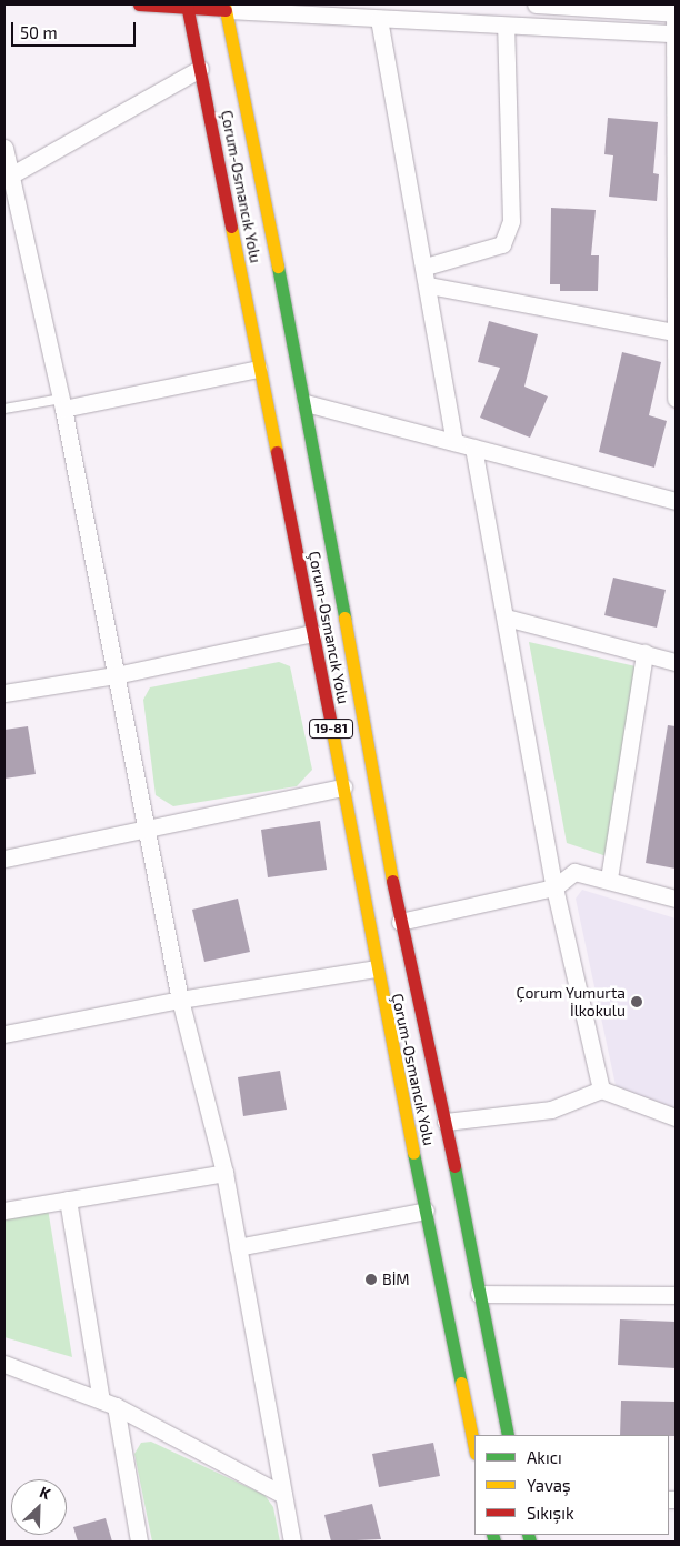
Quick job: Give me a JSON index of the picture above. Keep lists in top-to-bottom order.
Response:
{
  "streets": {
    "main road": ["Çorum-Osmancık Yolu", "19-81"]
  },
  "places": ["Çorum Yumurta İlkokulu", "BİM"],
  "legend": ["Akıcı", "Yavaş", "Sıkışık"],
  "scale_bar": "50 m",
  "north": "top right"
}
